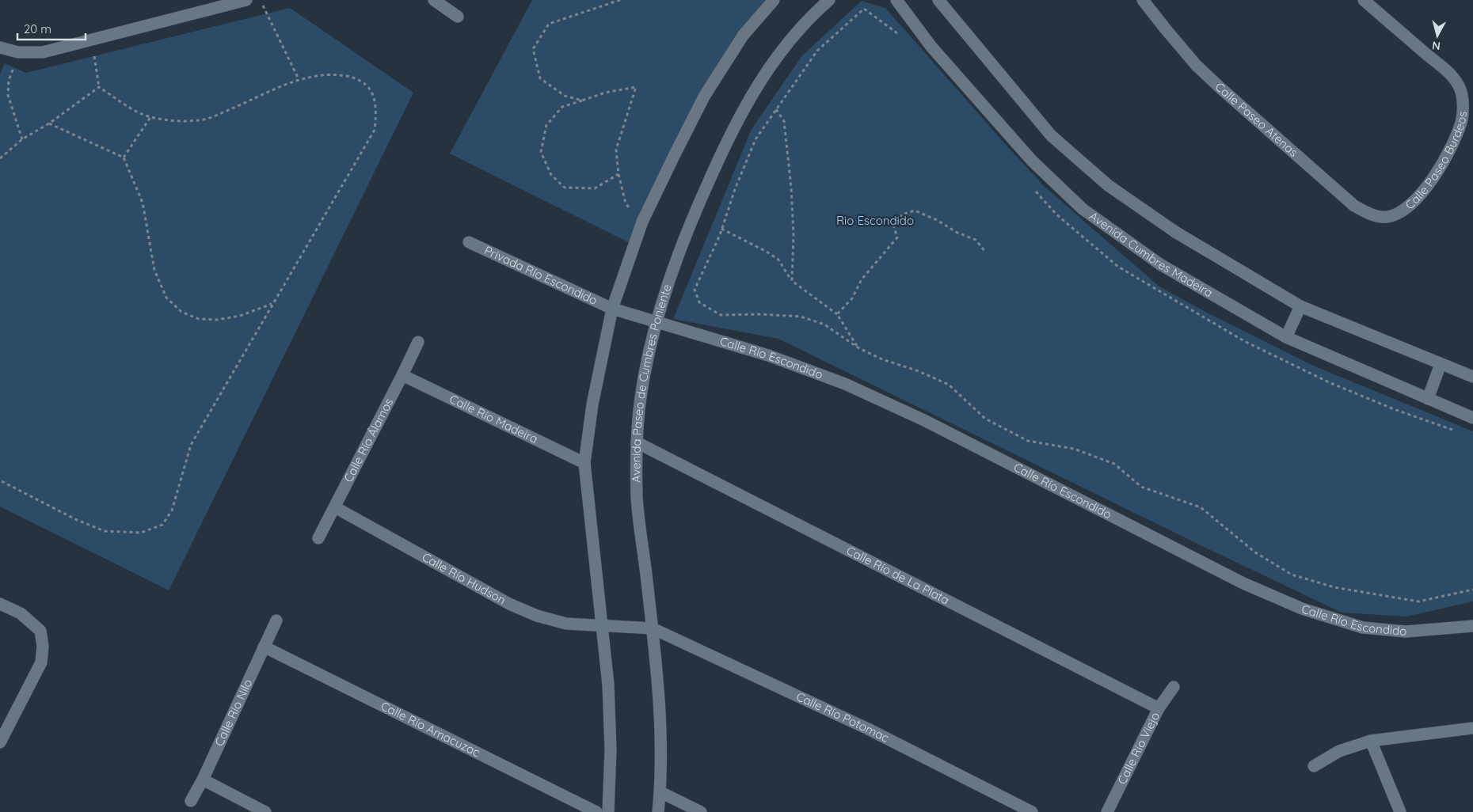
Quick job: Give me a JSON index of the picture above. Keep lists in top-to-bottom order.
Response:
{
  "streets": {
    "street": [
      "Calle Paseo Atenas",
      "Calle Paseo Burdeos",
      "Avenida Cumbres Madeira",
      "Privada Río Escondido",
      "Calle Río Escondido",
      "Avenida Paseo de Cumbres Poniente",
      "Calle Río Madeira",
      "Calle Río Álamos",
      "Calle Río de La Plata",
      "Calle Río Hudson",
      "Calle Río Nilo",
      "Calle Río Potomac",
      "Calle Río Amacuzac",
      "Calle Río Viejo"
    ]
  },
  "crossings": [
    ["Calle Paseo Atenas", "Calle Paseo Burdeos"],
    ["Privada Río Escondido", "Calle Río Escondido"],
    ["Privada Río Escondido", "Avenida Paseo de Cumbres Poniente"],
    ["Calle Río Escondido", "Avenida Paseo de Cumbres Poniente"],
    ["Avenida Paseo de Cumbres Poniente", "Calle Río de La Plata"],
    ["Avenida Paseo de Cumbres Poniente", "Calle Río Hudson"],
    ["Avenida Paseo de Cumbres Poniente", "Calle Río Potomac"],
    ["Calle Río Madeira", "Calle Río Álamos"],
    ["Calle Río Álamos", "Calle Río Hudson"],
    ["Calle Río de La Plata", "Calle Río Viejo"],
    ["Calle Río Hudson", "Calle Río Potomac"],
    ["Calle Río Nilo", "Calle Río Amacuzac"]
  ],
  "parks": ["Rio Escondido"],
  "scale_bar": "20 m",
  "north": "bottom"
}
